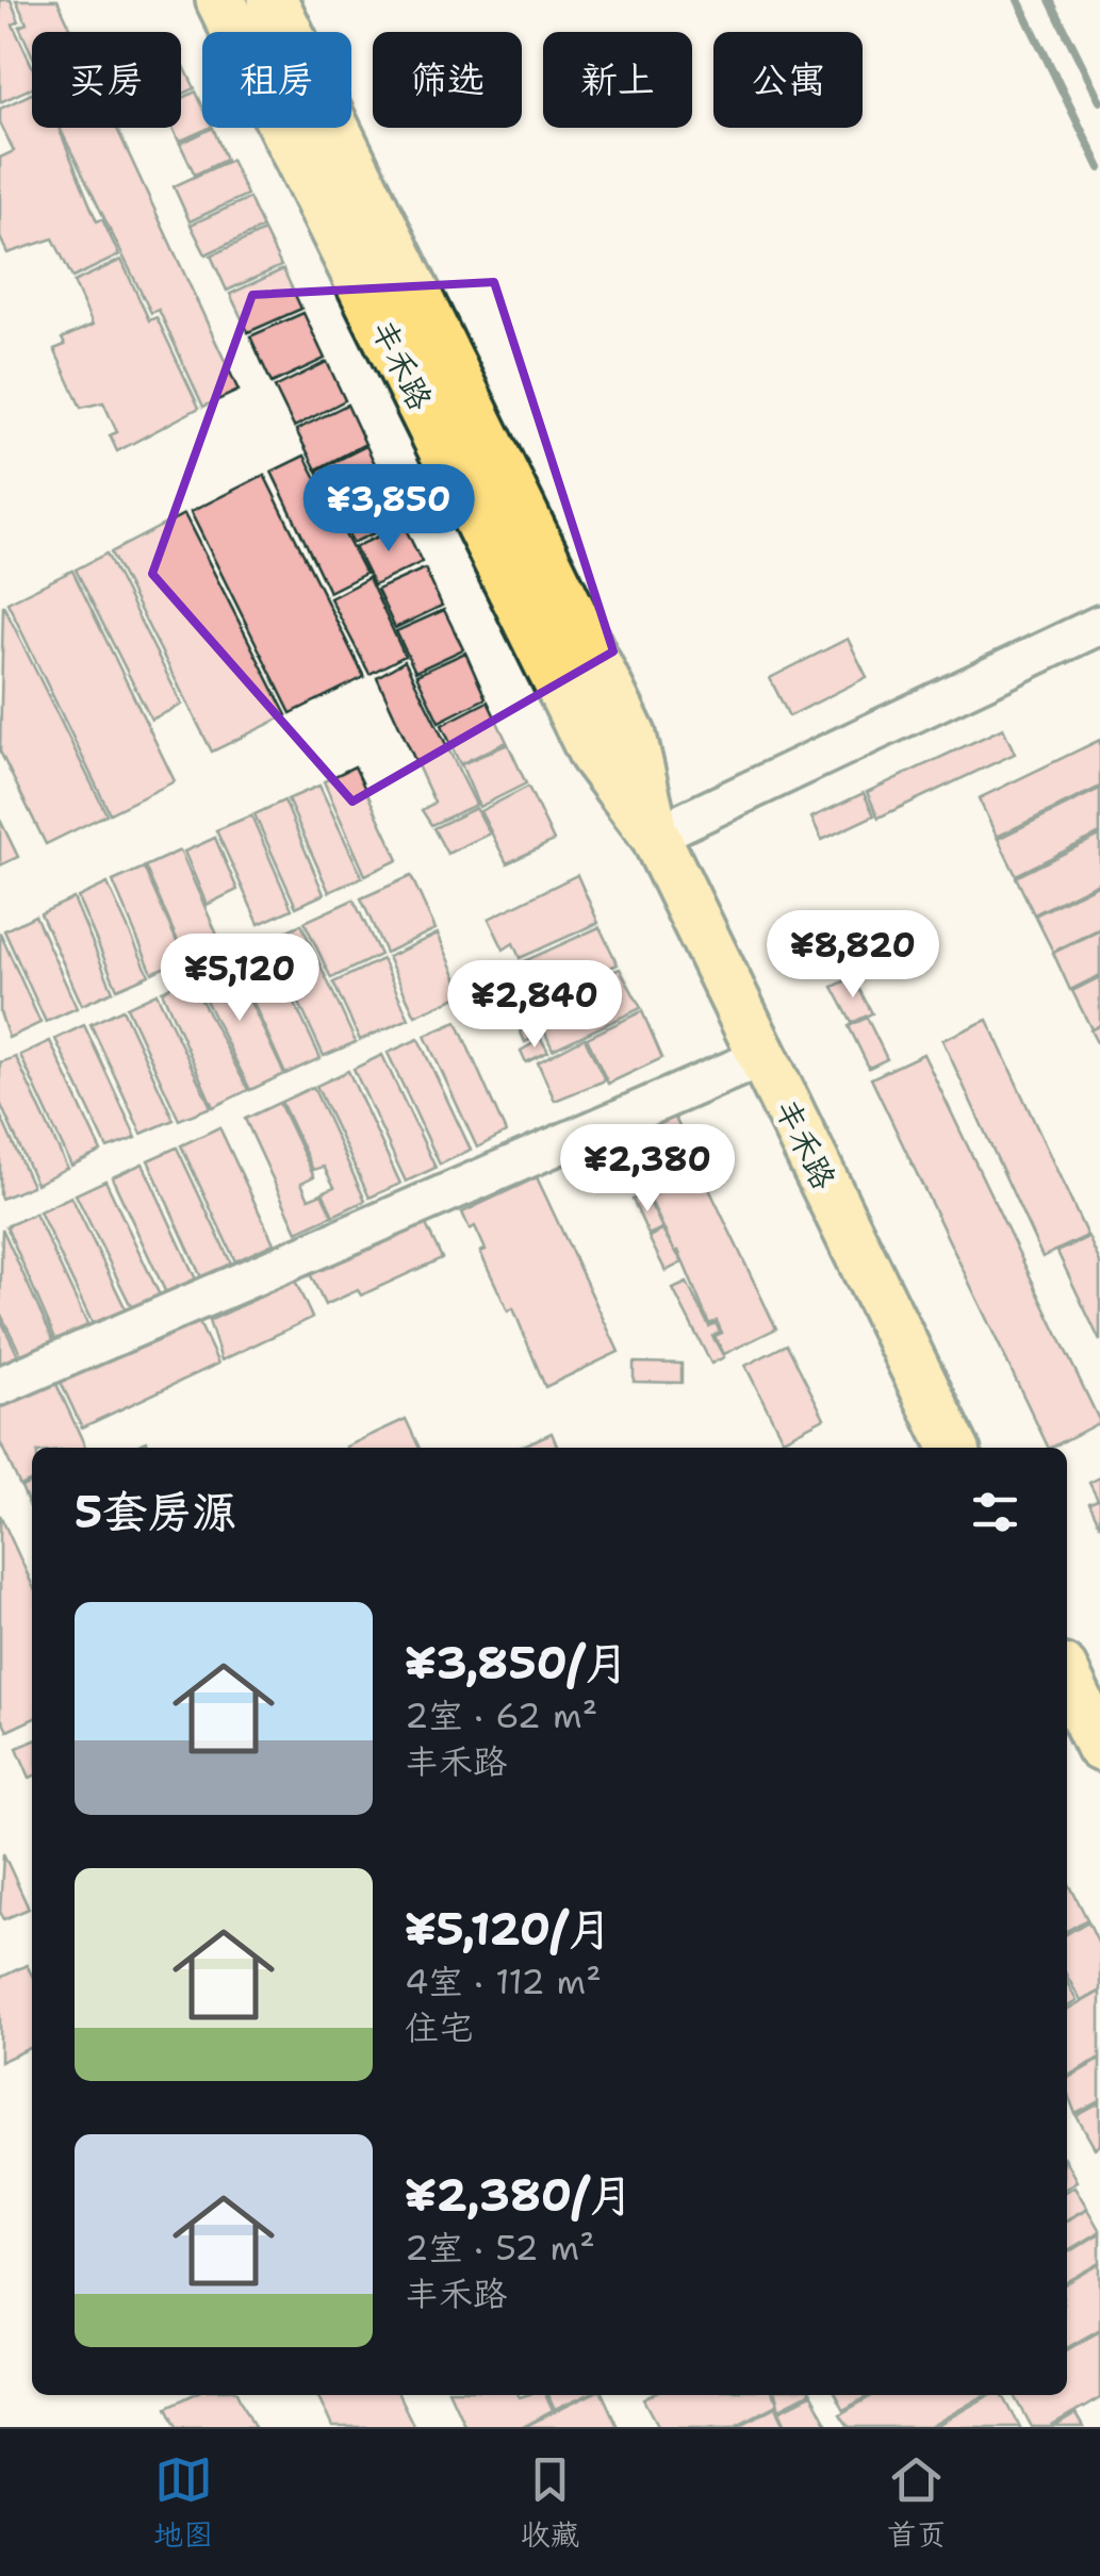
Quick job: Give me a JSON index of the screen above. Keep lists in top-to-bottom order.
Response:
{
  "streets": {
    "main road": ["丰禾路"]
  },
  "page": {
    "chip": [
      "买房",
      "租房",
      "筛选",
      "新上",
      "公寓"
    ],
    "price": [
      "¥3,850",
      "¥8,820",
      "¥5,120",
      "¥2,840",
      "¥2,380"
    ],
    "heading": "5套房源",
    "list": [
      {
        "name": "¥3,850/月",
        "note": "2室 · 62 m² · 丰禾路"
      },
      {
        "name": "¥5,120/月",
        "note": "4室 · 112 m² · 住宅"
      },
      {
        "name": "¥2,380/月",
        "note": "2室 · 52 m² · 丰禾路"
      }
    ],
    "tabs": ["地图", "收藏", "首页"]
  }
}
